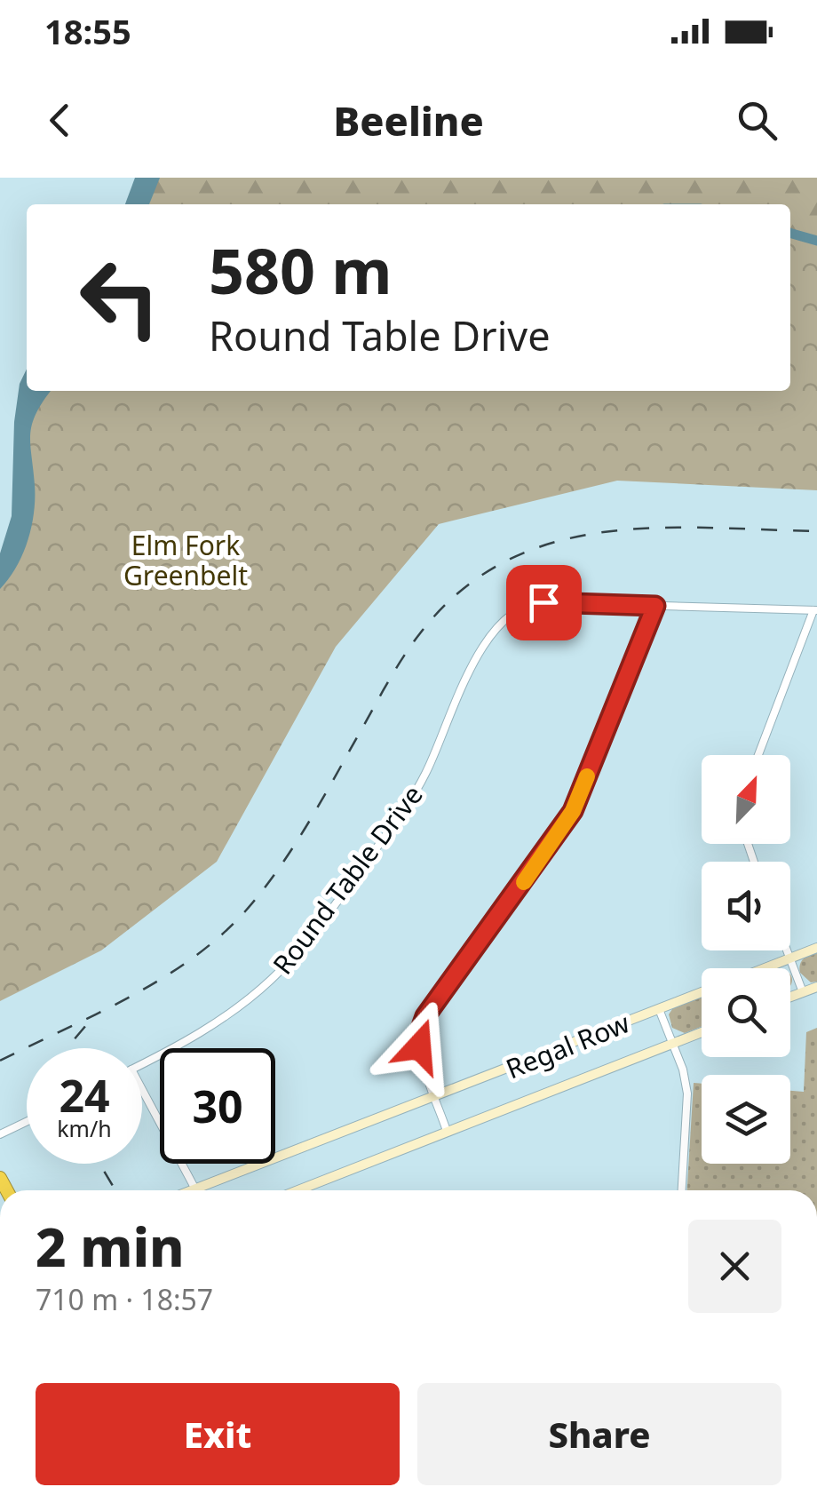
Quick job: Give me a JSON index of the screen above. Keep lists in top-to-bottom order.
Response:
{
  "streets": {
    "main road": ["Regal Row"],
    "street": ["Round Table Drive"]
  },
  "parks": ["Elm Fork Greenbelt"],
  "north": "top right",
  "page": {
    "status": "18:55",
    "header": "Beeline",
    "turn": ["580 m", "Round Table Drive"],
    "speed": "24 km/h",
    "limit": "30",
    "heading": ["2 min", "710 m · 18:57"],
    "buttons": ["Exit", "Share"]
  }
}
